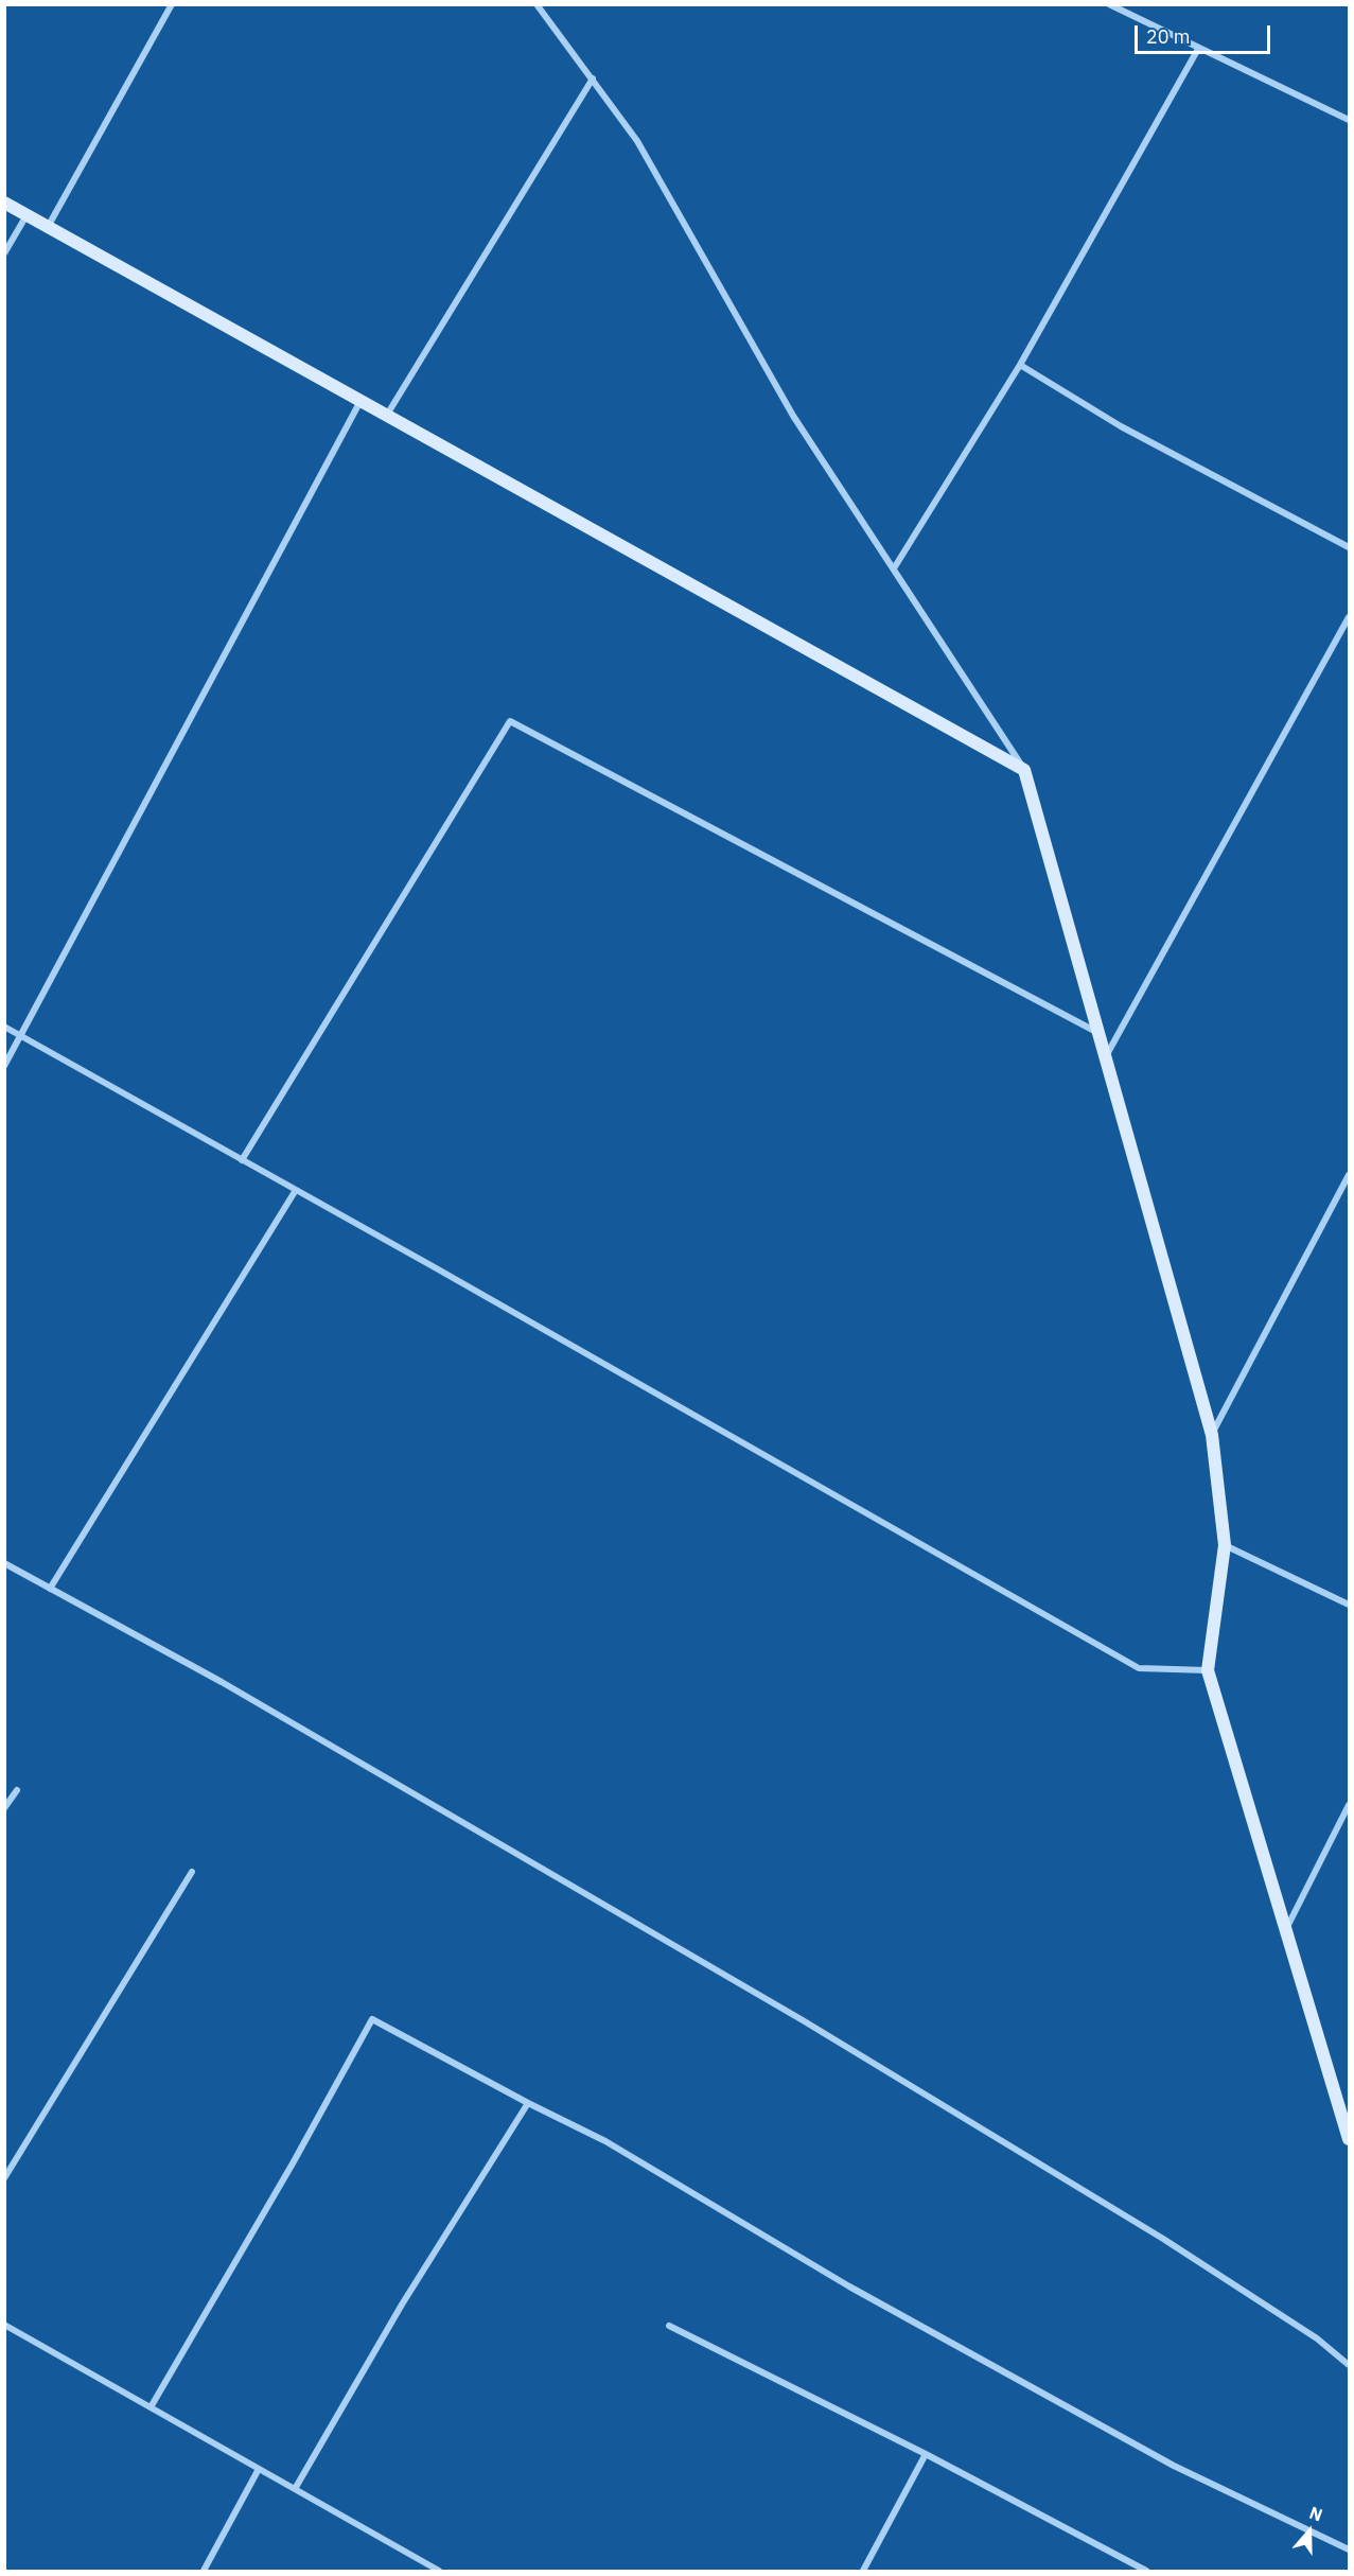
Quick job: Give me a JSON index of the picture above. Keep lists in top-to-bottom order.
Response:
{
  "scale_bar": "20 m",
  "north": "top"
}
